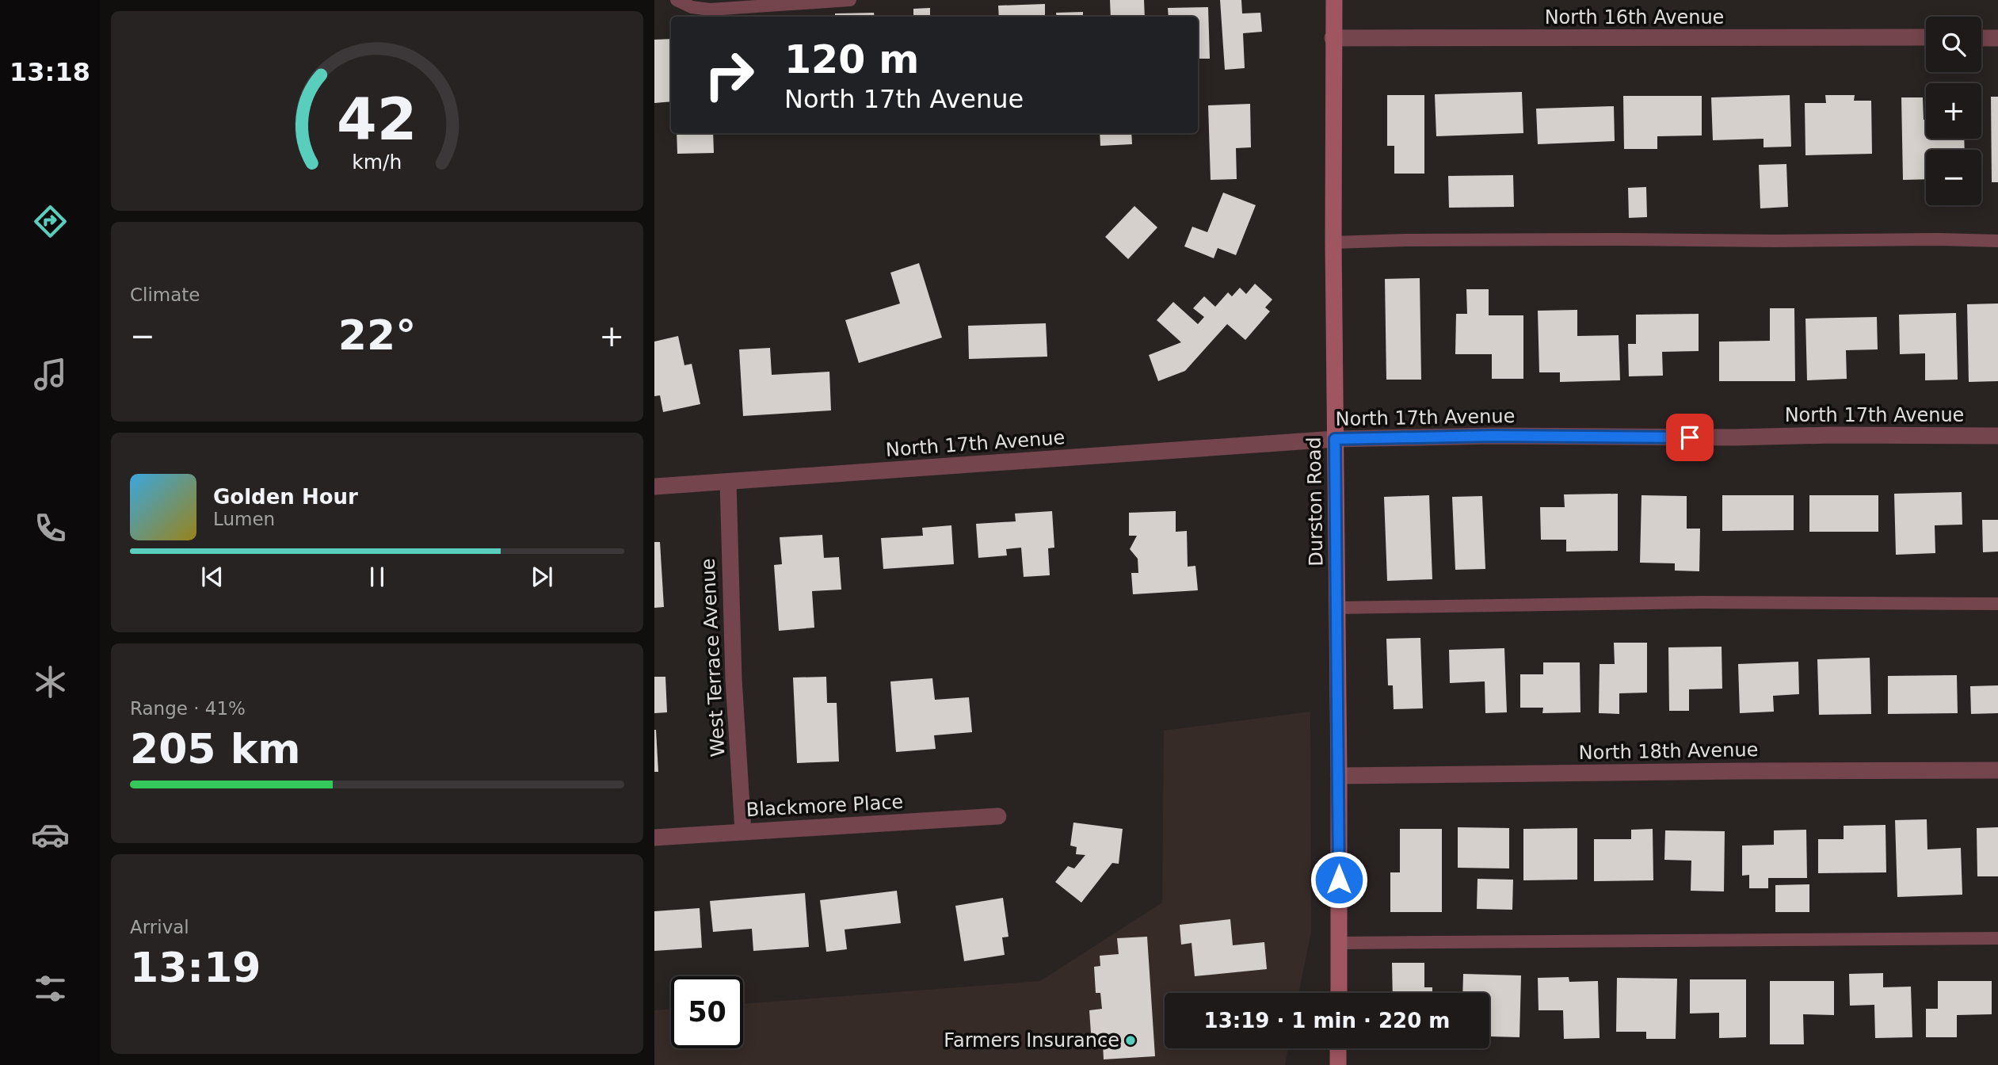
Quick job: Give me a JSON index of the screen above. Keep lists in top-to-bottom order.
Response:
{
  "streets": {
    "main road": ["Durston Road"],
    "street": [
      "North 16th Avenue",
      "North 17th Avenue",
      "West Terrace Avenue",
      "North 18th Avenue",
      "Blackmore Place"
    ]
  },
  "crossings": [
    ["North 16th Avenue", "Durston Road"],
    ["North 17th Avenue", "Durston Road"],
    ["North 17th Avenue", "West Terrace Avenue"],
    ["Durston Road", "North 18th Avenue"],
    ["West Terrace Avenue", "Blackmore Place"]
  ],
  "places": ["Farmers Insurance"],
  "page": {
    "tabs": "13:18",
    "map_buttons": ["+", "−"],
    "turn": ["120 m", "North 17th Avenue"],
    "tile": [
      "Climate",
      ["Range · 41%", "205 km"],
      ["Arrival", "13:19"]
    ],
    "heat": ["−", "22°", "+"],
    "song": ["Golden Hour", "Lumen"],
    "limit": "50",
    "trip": "13:19 · 1 min · 220 m",
    "gauge": ["42", "km/h"]
  }
}
